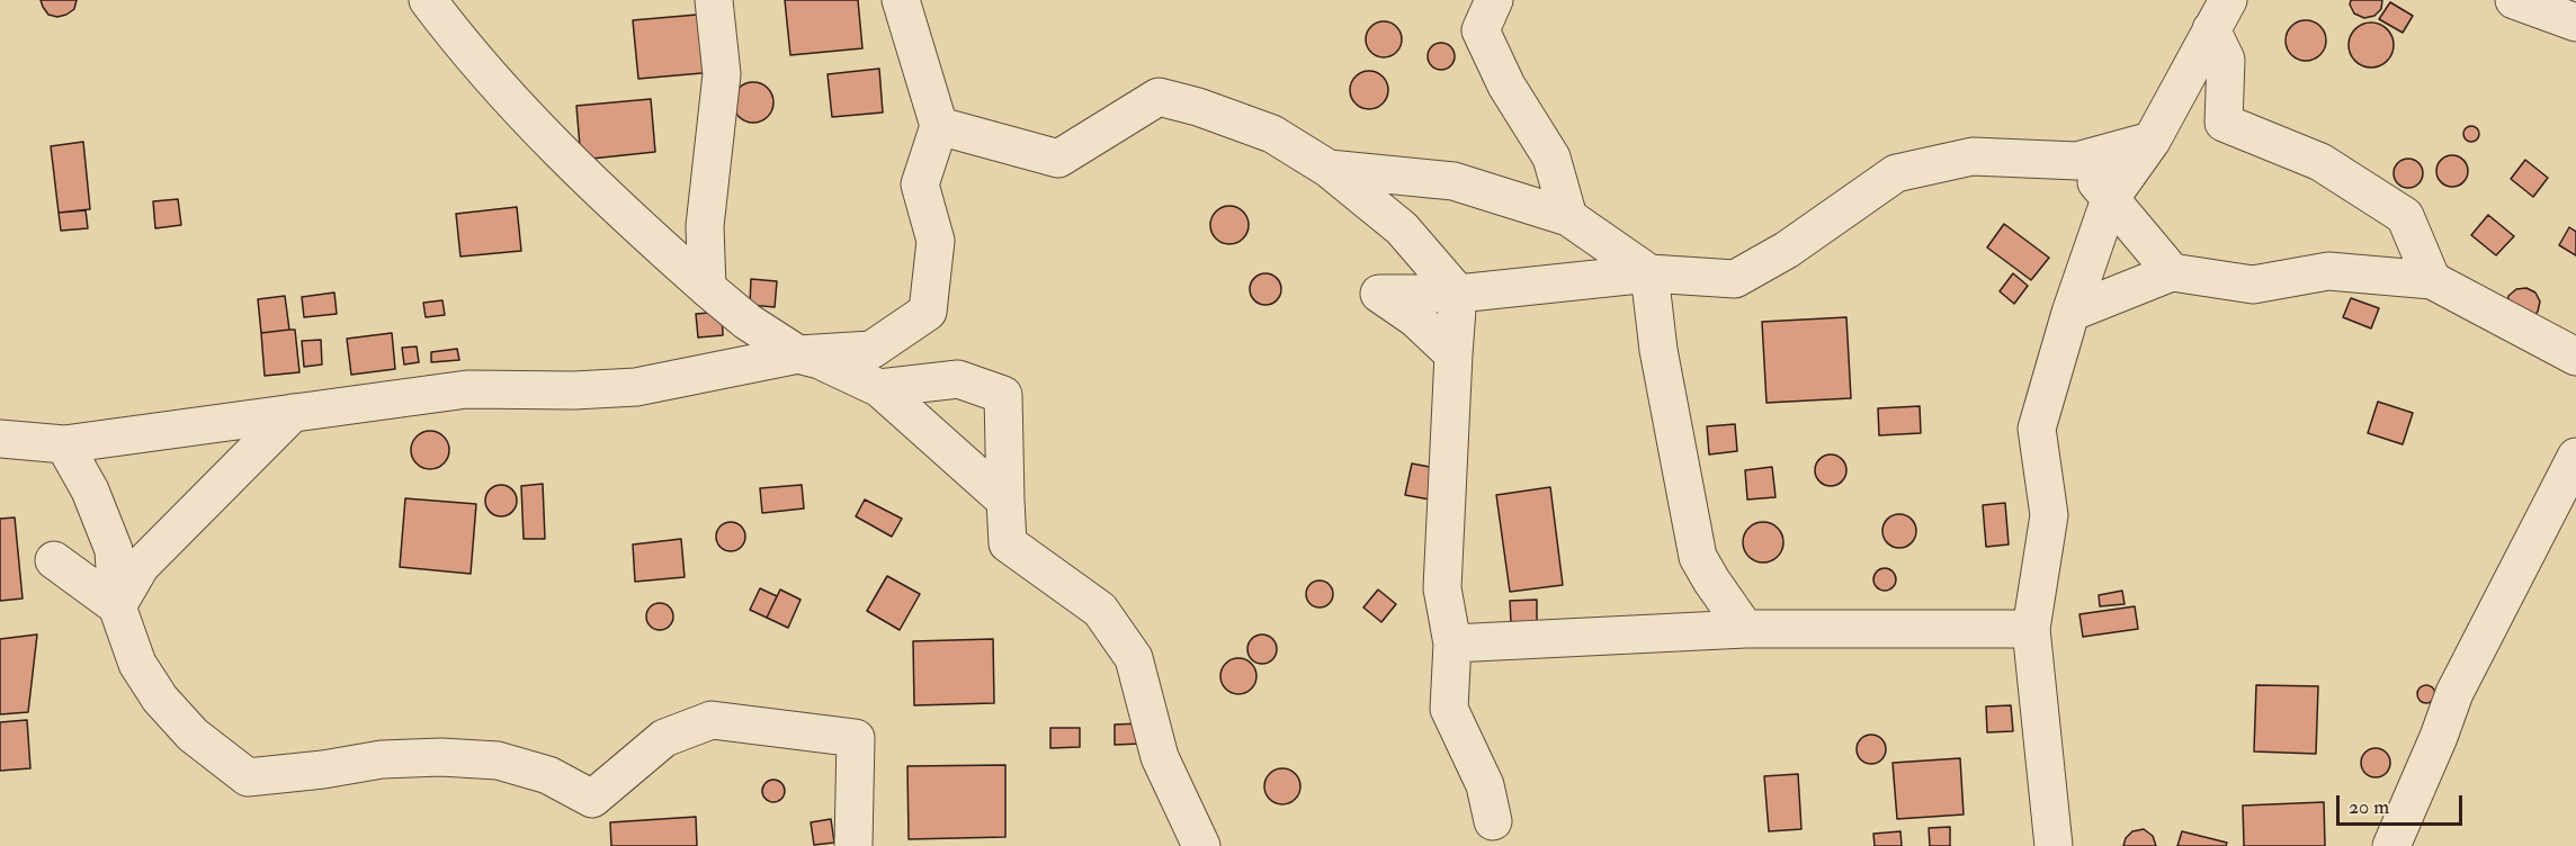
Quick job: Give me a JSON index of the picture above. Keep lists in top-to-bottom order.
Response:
{
  "scale_bar": "20 m"
}
